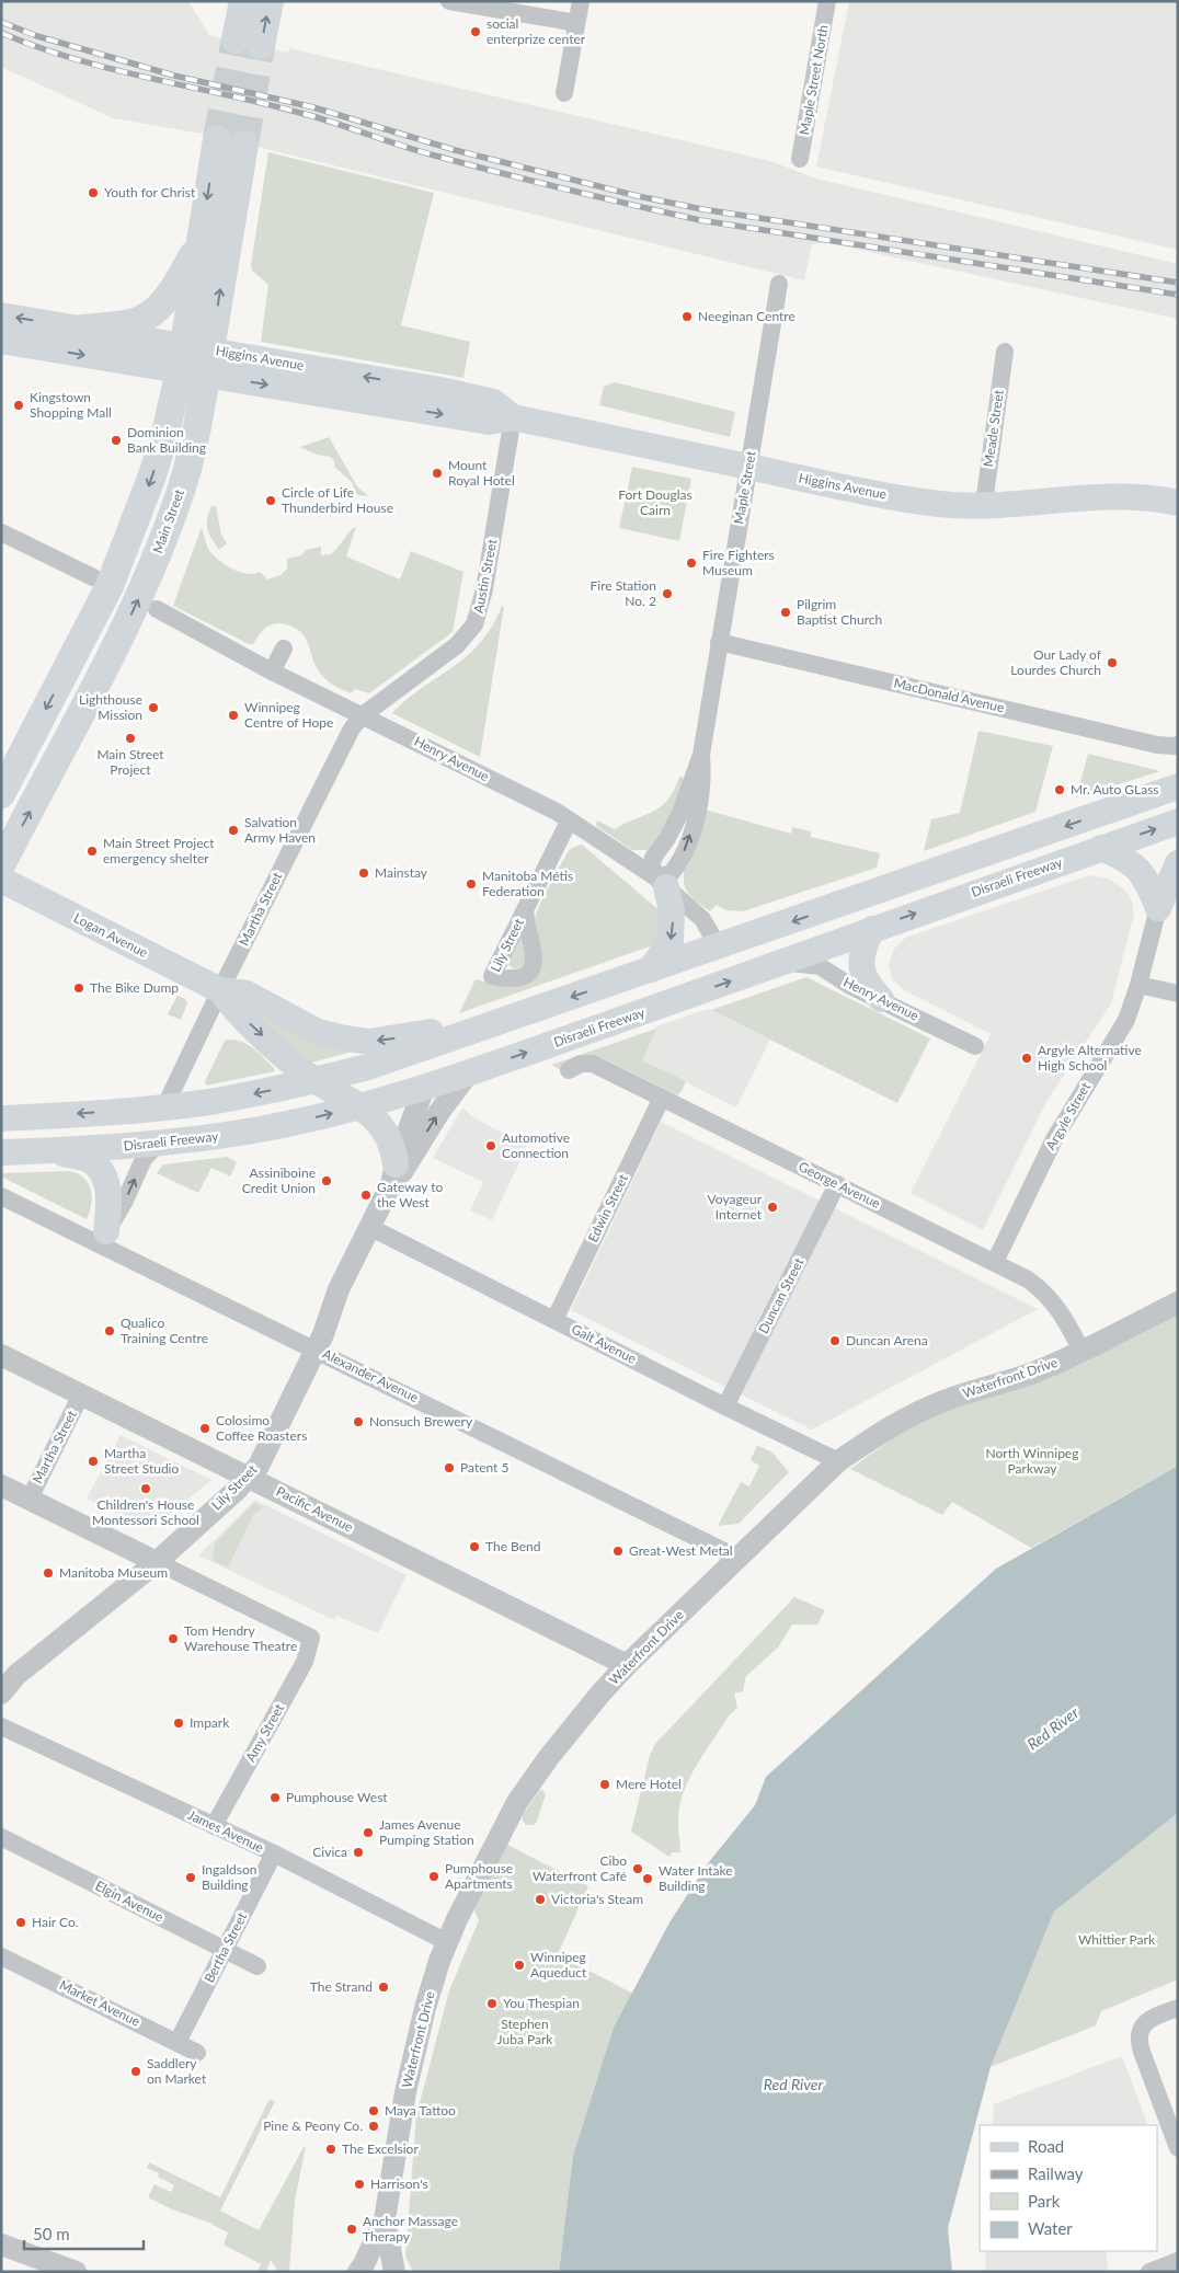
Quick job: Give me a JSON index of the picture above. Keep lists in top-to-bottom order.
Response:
{
  "streets": {
    "main road": [
      "Higgins Avenue",
      "Main Street",
      "Disraeli Freeway",
      "Logan Avenue"
    ],
    "street": [
      "Maple Street North",
      "Meade Street",
      "Maple Street",
      "Austin Street",
      "MacDonald Avenue",
      "Henry Avenue",
      "Martha Street",
      "Lily Street",
      "Argyle Street",
      "George Avenue",
      "Edwin Street",
      "Duncan Street",
      "Galt Avenue",
      "Alexander Avenue",
      "Waterfront Drive",
      "Pacific Avenue",
      "Amy Street",
      "James Avenue",
      "Elgin Avenue",
      "Bertha Street",
      "Market Avenue"
    ]
  },
  "crossings": [
    ["Higgins Avenue", "Meade Street"],
    ["Higgins Avenue", "Maple Street"],
    ["Higgins Avenue", "Main Street"],
    ["Higgins Avenue", "Austin Street"],
    ["Maple Street", "MacDonald Avenue"],
    ["Maple Street", "Henry Avenue"],
    ["Austin Street", "Henry Avenue"],
    ["Austin Street", "Martha Street"],
    ["Henry Avenue", "Disraeli Freeway"],
    ["Henry Avenue", "Martha Street"],
    ["Henry Avenue", "Lily Street"],
    ["Disraeli Freeway", "Logan Avenue"],
    ["Disraeli Freeway", "Lily Street"],
    ["Martha Street", "Logan Avenue"],
    ["Martha Street", "Pacific Avenue"],
    ["Logan Avenue", "Lily Street"],
    ["Lily Street", "Galt Avenue"],
    ["Lily Street", "Alexander Avenue"],
    ["Lily Street", "Pacific Avenue"],
    ["Lily Street", "Amy Street"],
    ["Argyle Street", "George Avenue"],
    ["George Avenue", "Edwin Street"],
    ["George Avenue", "Duncan Street"],
    ["George Avenue", "Waterfront Drive"],
    ["Edwin Street", "Galt Avenue"],
    ["Duncan Street", "Galt Avenue"],
    ["Galt Avenue", "Waterfront Drive"],
    ["Alexander Avenue", "Waterfront Drive"],
    ["Waterfront Drive", "Pacific Avenue"],
    ["Waterfront Drive", "James Avenue"],
    ["Amy Street", "James Avenue"],
    ["James Avenue", "Bertha Street"],
    ["Elgin Avenue", "Bertha Street"],
    ["Bertha Street", "Market Avenue"]
  ],
  "water": ["Red River"],
  "parks": [
    "Fort Douglas Cairn",
    "North Winnipeg Parkway",
    "Whittier Park",
    "Stephen Juba Park"
  ],
  "places": [
    "social enterprize center",
    "Youth for Christ",
    "Neeginan Centre",
    "Kingstown Shopping Mall",
    "Dominion Bank Building",
    "Mount Royal Hotel",
    "Circle of Life Thunderbird House",
    "Fire Fighters Museum",
    "Fire Station No. 2",
    "Pilgrim Baptist Church",
    "Our Lady of Lourdes Church",
    "Lighthouse Mission",
    "Winnipeg Centre of Hope",
    "Main Street Project",
    "Mr. Auto GLass",
    "Salvation Army Haven",
    "Main Street Project emergency shelter",
    "Mainstay",
    "Manitoba Métis Federation",
    "The Bike Dump",
    "Argyle Alternative High School",
    "Automotive Connection",
    "Assiniboine Credit Union",
    "Gateway to the West",
    "Voyageur Internet",
    "Qualico Training Centre",
    "Duncan Arena",
    "Nonsuch Brewery",
    "Colosimo Coffee Roasters",
    "Martha Street Studio",
    "Patent 5",
    "Children's House Montessori School",
    "The Bend",
    "Great-West Metal",
    "Manitoba Museum",
    "Tom Hendry Warehouse Theatre",
    "Impark",
    "Mere Hotel",
    "Pumphouse West",
    "James Avenue Pumping Station",
    "Civica",
    "Cibo Waterfront Café",
    "Pumphouse Apartments",
    "Ingaldson Building",
    "Water Intake Building",
    "Victoria's Steam",
    "Hair Co.",
    "Winnipeg Aqueduct",
    "The Strand",
    "You Thespian",
    "Saddlery on Market",
    "Maya Tattoo",
    "Pine & Peony Co.",
    "The Excelsior",
    "Harrison's",
    "Anchor Massage Therapy"
  ],
  "legend": [
    "Road",
    "Railway",
    "Park",
    "Water"
  ],
  "scale_bar": "50 m"
}
